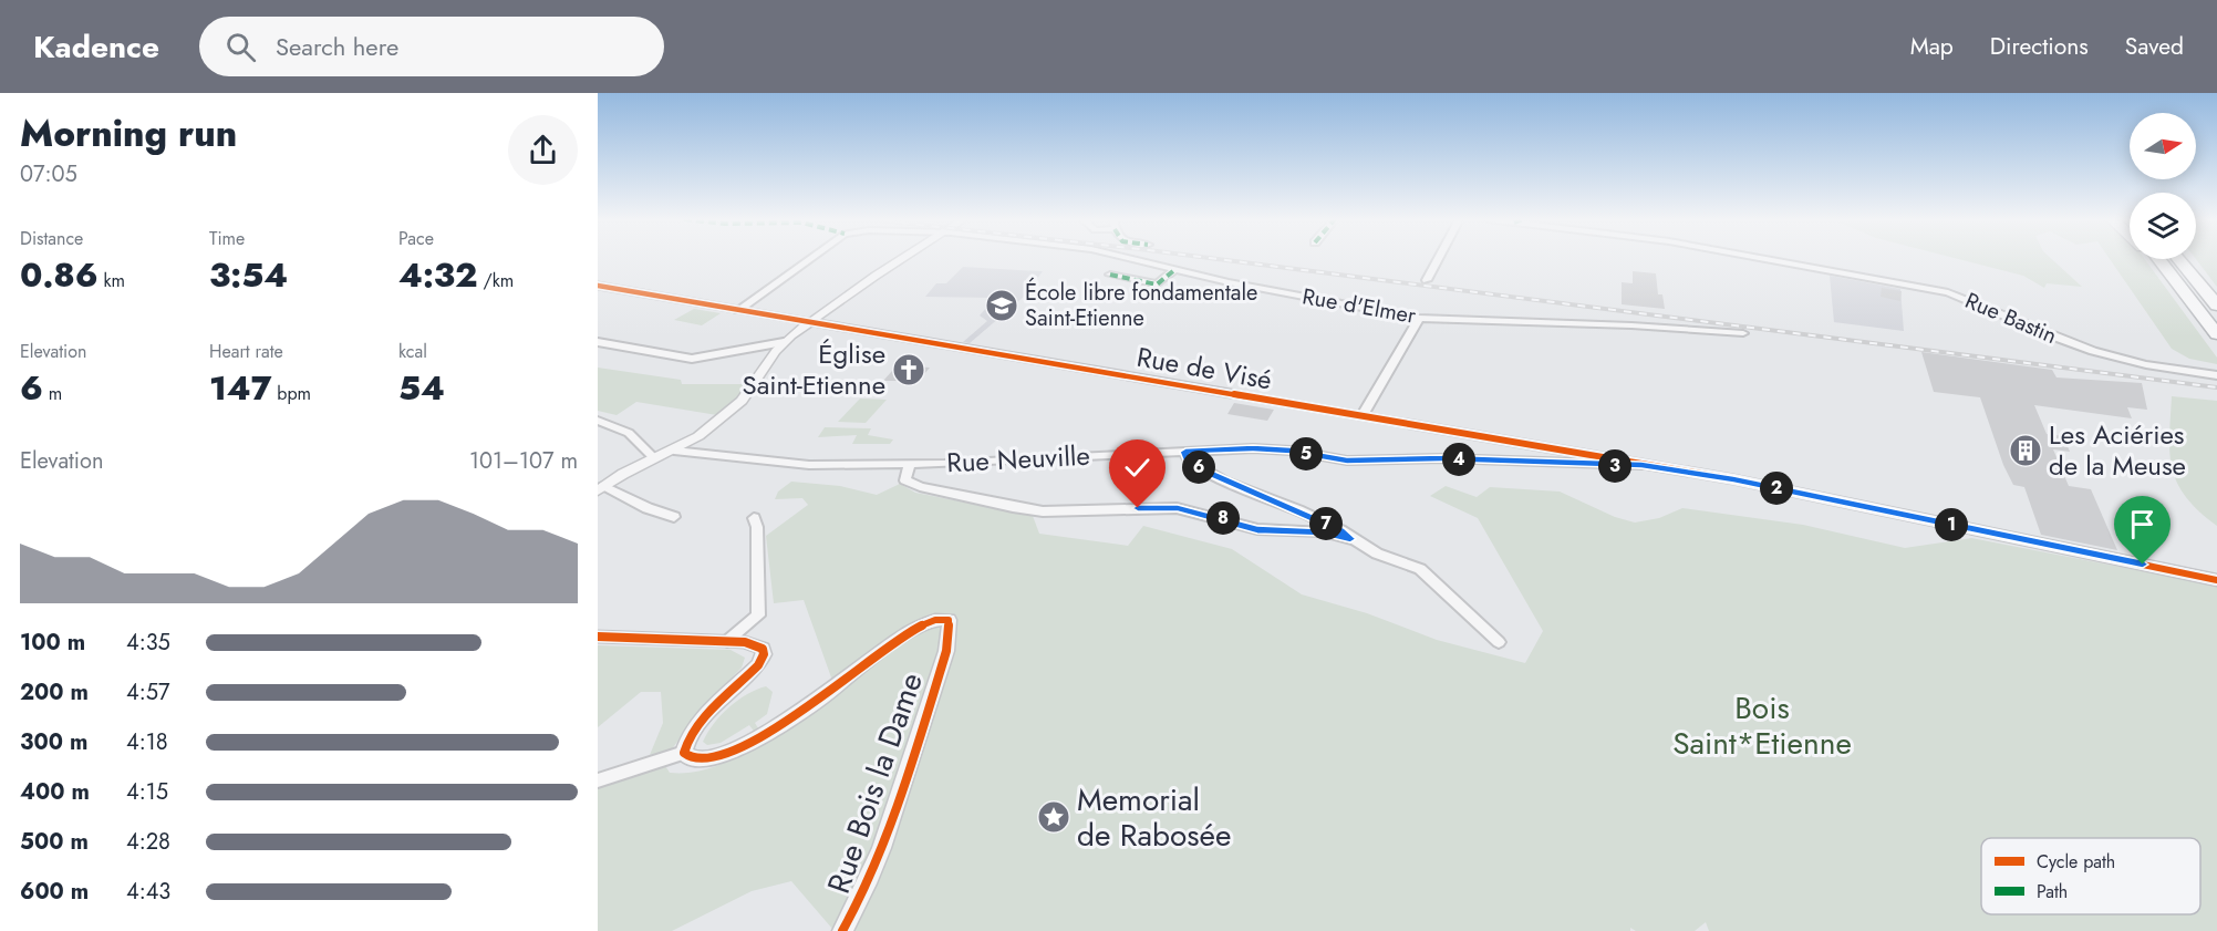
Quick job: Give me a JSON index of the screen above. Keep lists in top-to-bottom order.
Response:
{
  "streets": {
    "street": [
      "Rue d'Elmer",
      "Rue Bastin",
      "Rue de Visé",
      "Rue Neuville",
      "Rue Bois la Dame"
    ]
  },
  "crossings": [
    ["Rue d'Elmer", "Rue de Visé"],
    ["Rue de Visé", "Rue Neuville"]
  ],
  "parks": ["Bois Saint*Etienne"],
  "places": {
    "school or university": ["École libre fondamentale Saint-Etienne"],
    "church": ["Église Saint-Etienne"],
    "building": ["Les Aciéries de la Meuse"],
    "place": ["Memorial de Rabosée"]
  },
  "legend": ["Cycle path", "Path"],
  "north": "right",
  "page": {
    "header": "Kadence",
    "search": "Search here",
    "nav": ["Map", "Directions", "Saved"],
    "heading": ["Morning run", "07:05"],
    "stats": [
      ["Distance", "0.86 km"],
      ["Time", "3:54"],
      ["Pace", "4:32 /km"],
      ["Elevation", "6 m"],
      ["Heart rate", "147 bpm"],
      ["kcal", "54"]
    ],
    "chart": ["Elevation", "101–107 m"],
    "pins": [
      "5",
      "4",
      "3",
      "6",
      "2",
      "8",
      "7",
      "1"
    ],
    "list": [
      {
        "name": "100 m",
        "note": "4:35"
      },
      {
        "name": "200 m",
        "note": "4:57"
      },
      {
        "name": "300 m",
        "note": "4:18"
      },
      {
        "name": "400 m",
        "note": "4:15"
      },
      {
        "name": "500 m",
        "note": "4:28"
      },
      {
        "name": "600 m",
        "note": "4:43"
      }
    ]
  }
}
